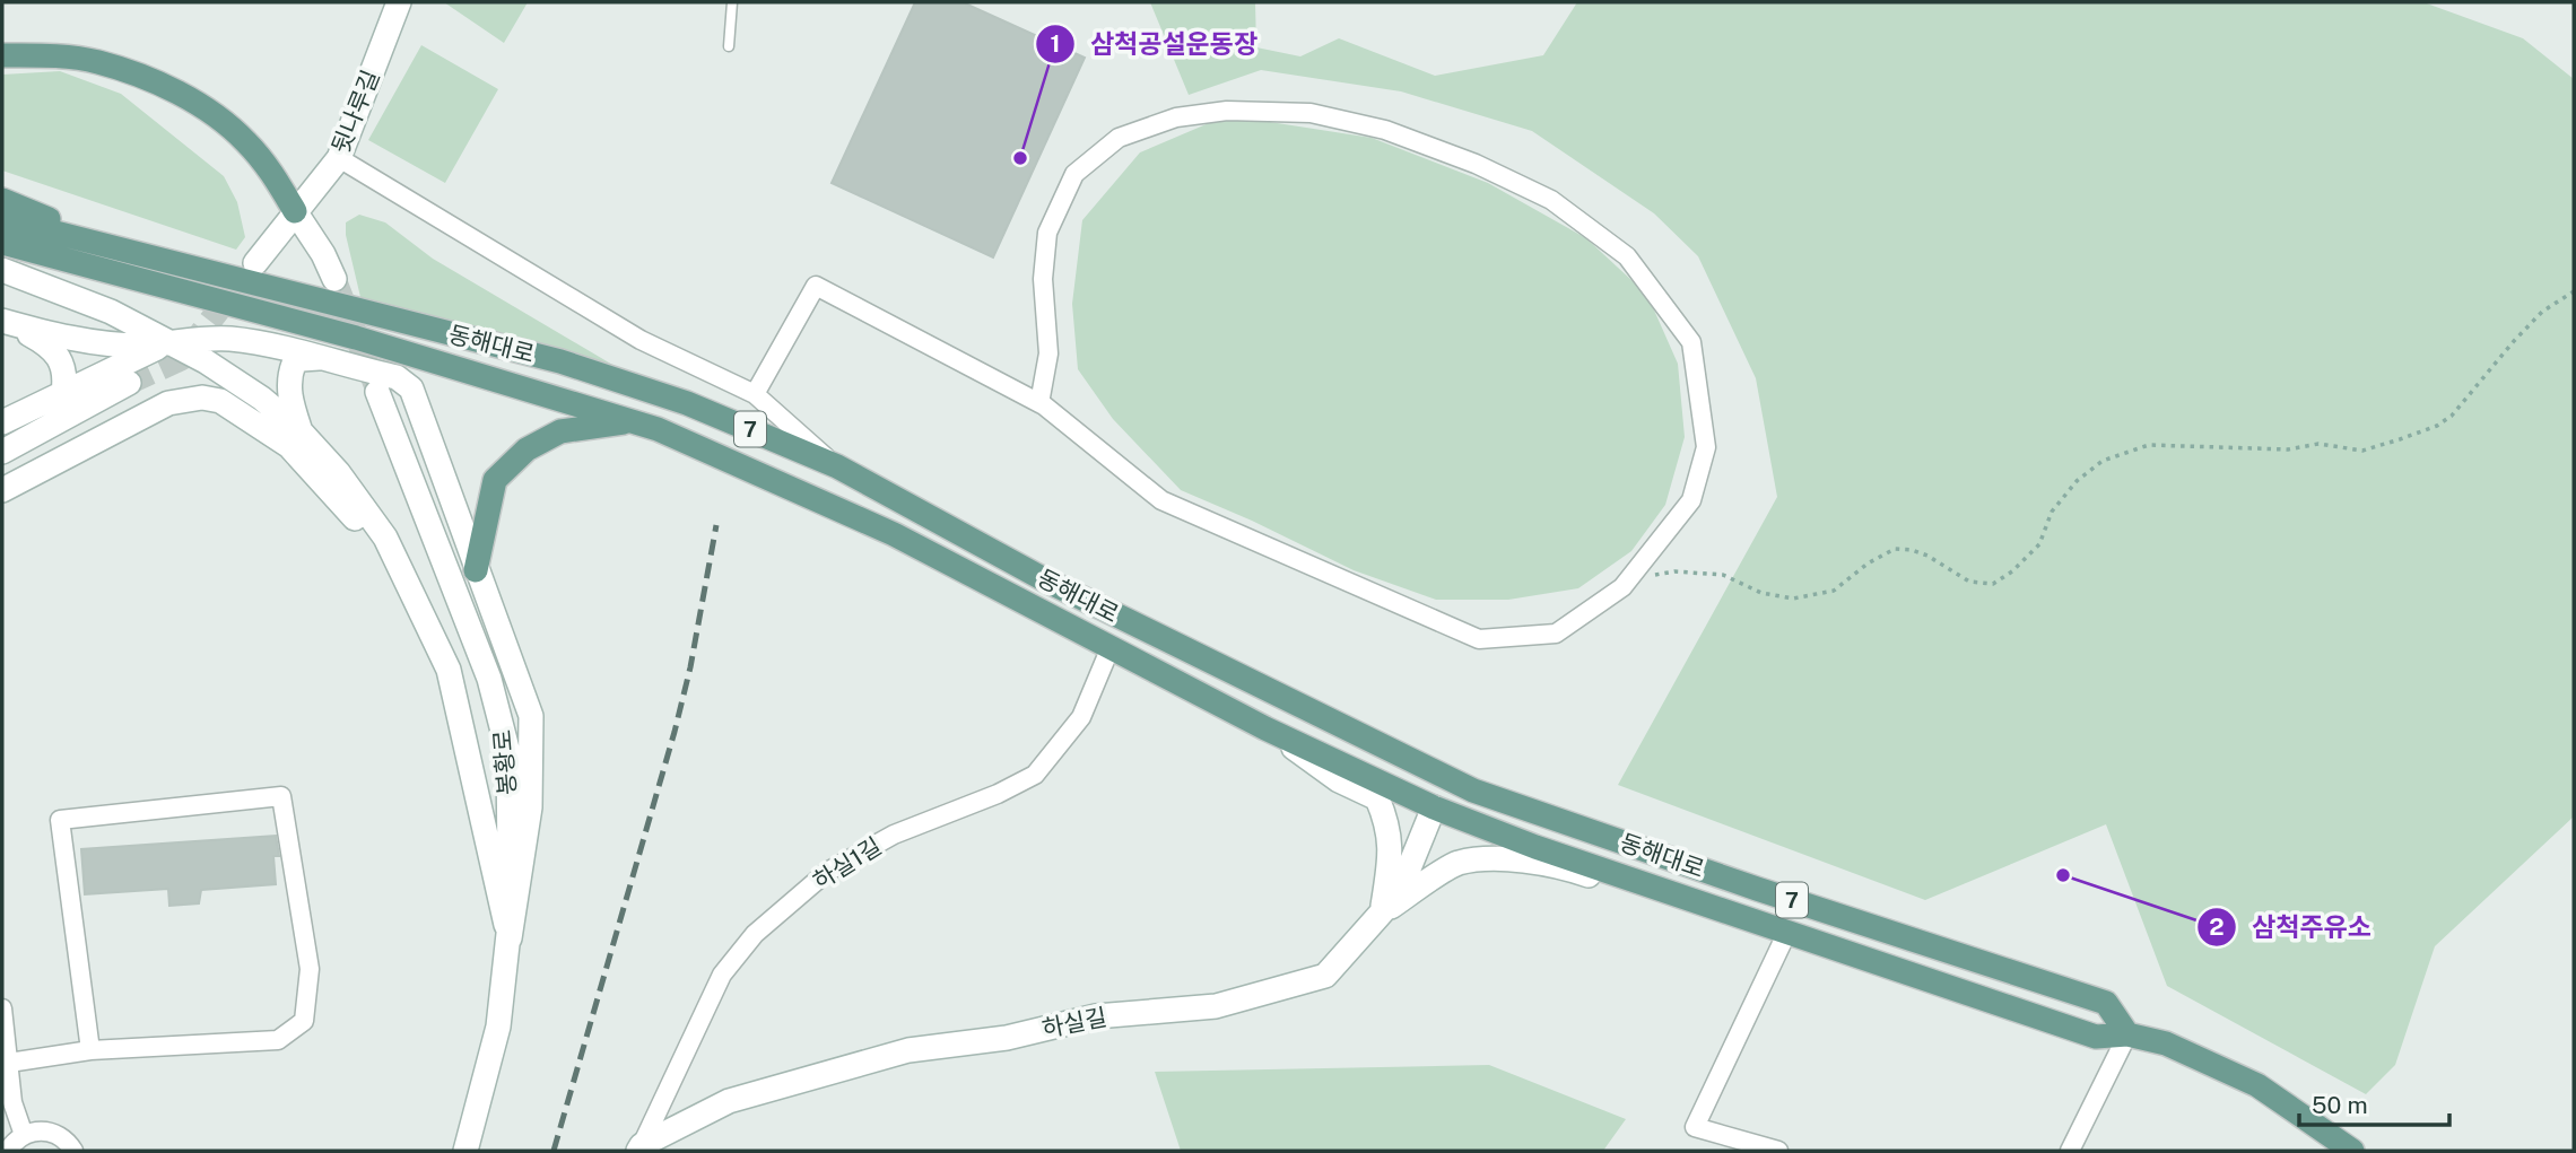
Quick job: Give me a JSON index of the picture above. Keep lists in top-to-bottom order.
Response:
{
  "streets": {
    "main road": ["동해대로", "7"],
    "street": [
      "뒷나루길",
      "봉황로",
      "하실1길",
      "하실길"
    ]
  },
  "crossings": [
    ["동해대로", "하실1길"],
    ["동해대로", "하실길"],
    ["하실1길", "하실길"]
  ],
  "places": ["삼척공설운동장", "삼척주유소"],
  "scale_bar": "50 m"
}
